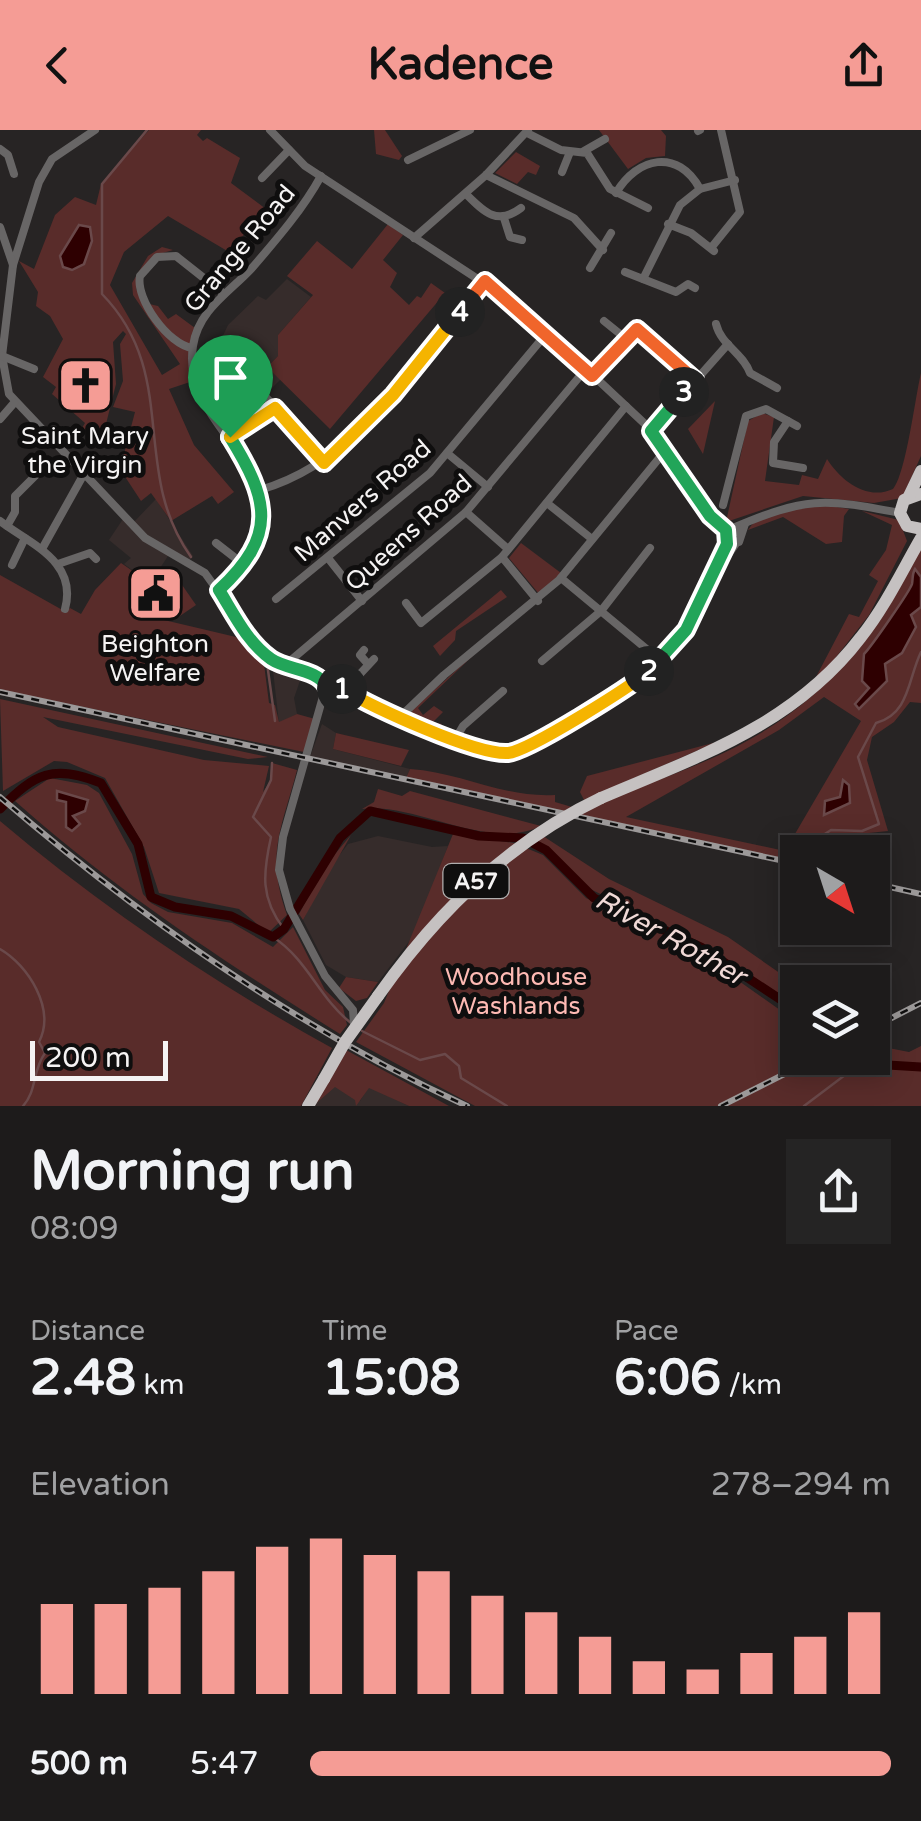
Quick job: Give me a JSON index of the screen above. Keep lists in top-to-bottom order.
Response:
{
  "streets": {
    "highway": ["A57"],
    "street": ["Grange Road", "Manvers Road", "Queens Road"]
  },
  "water": ["River Rother"],
  "parks": ["Woodhouse Washlands"],
  "places": {
    "church": ["Saint Mary the Virgin"],
    "public building": ["Beighton Welfare"]
  },
  "scale_bar": "200 m",
  "north": "bottom right",
  "page": {
    "header": "Kadence",
    "pins": [
      "4",
      "3",
      "2",
      "1"
    ],
    "scale": "200 m",
    "heading": ["Morning run", "08:09"],
    "stats": [
      ["Distance", "2.48 km"],
      ["Time", "15:08"],
      ["Pace", "6:06 /km"]
    ],
    "chart": ["Elevation", "278–294 m"],
    "list": [
      {
        "name": "500 m",
        "note": "5:47"
      }
    ]
  }
}
